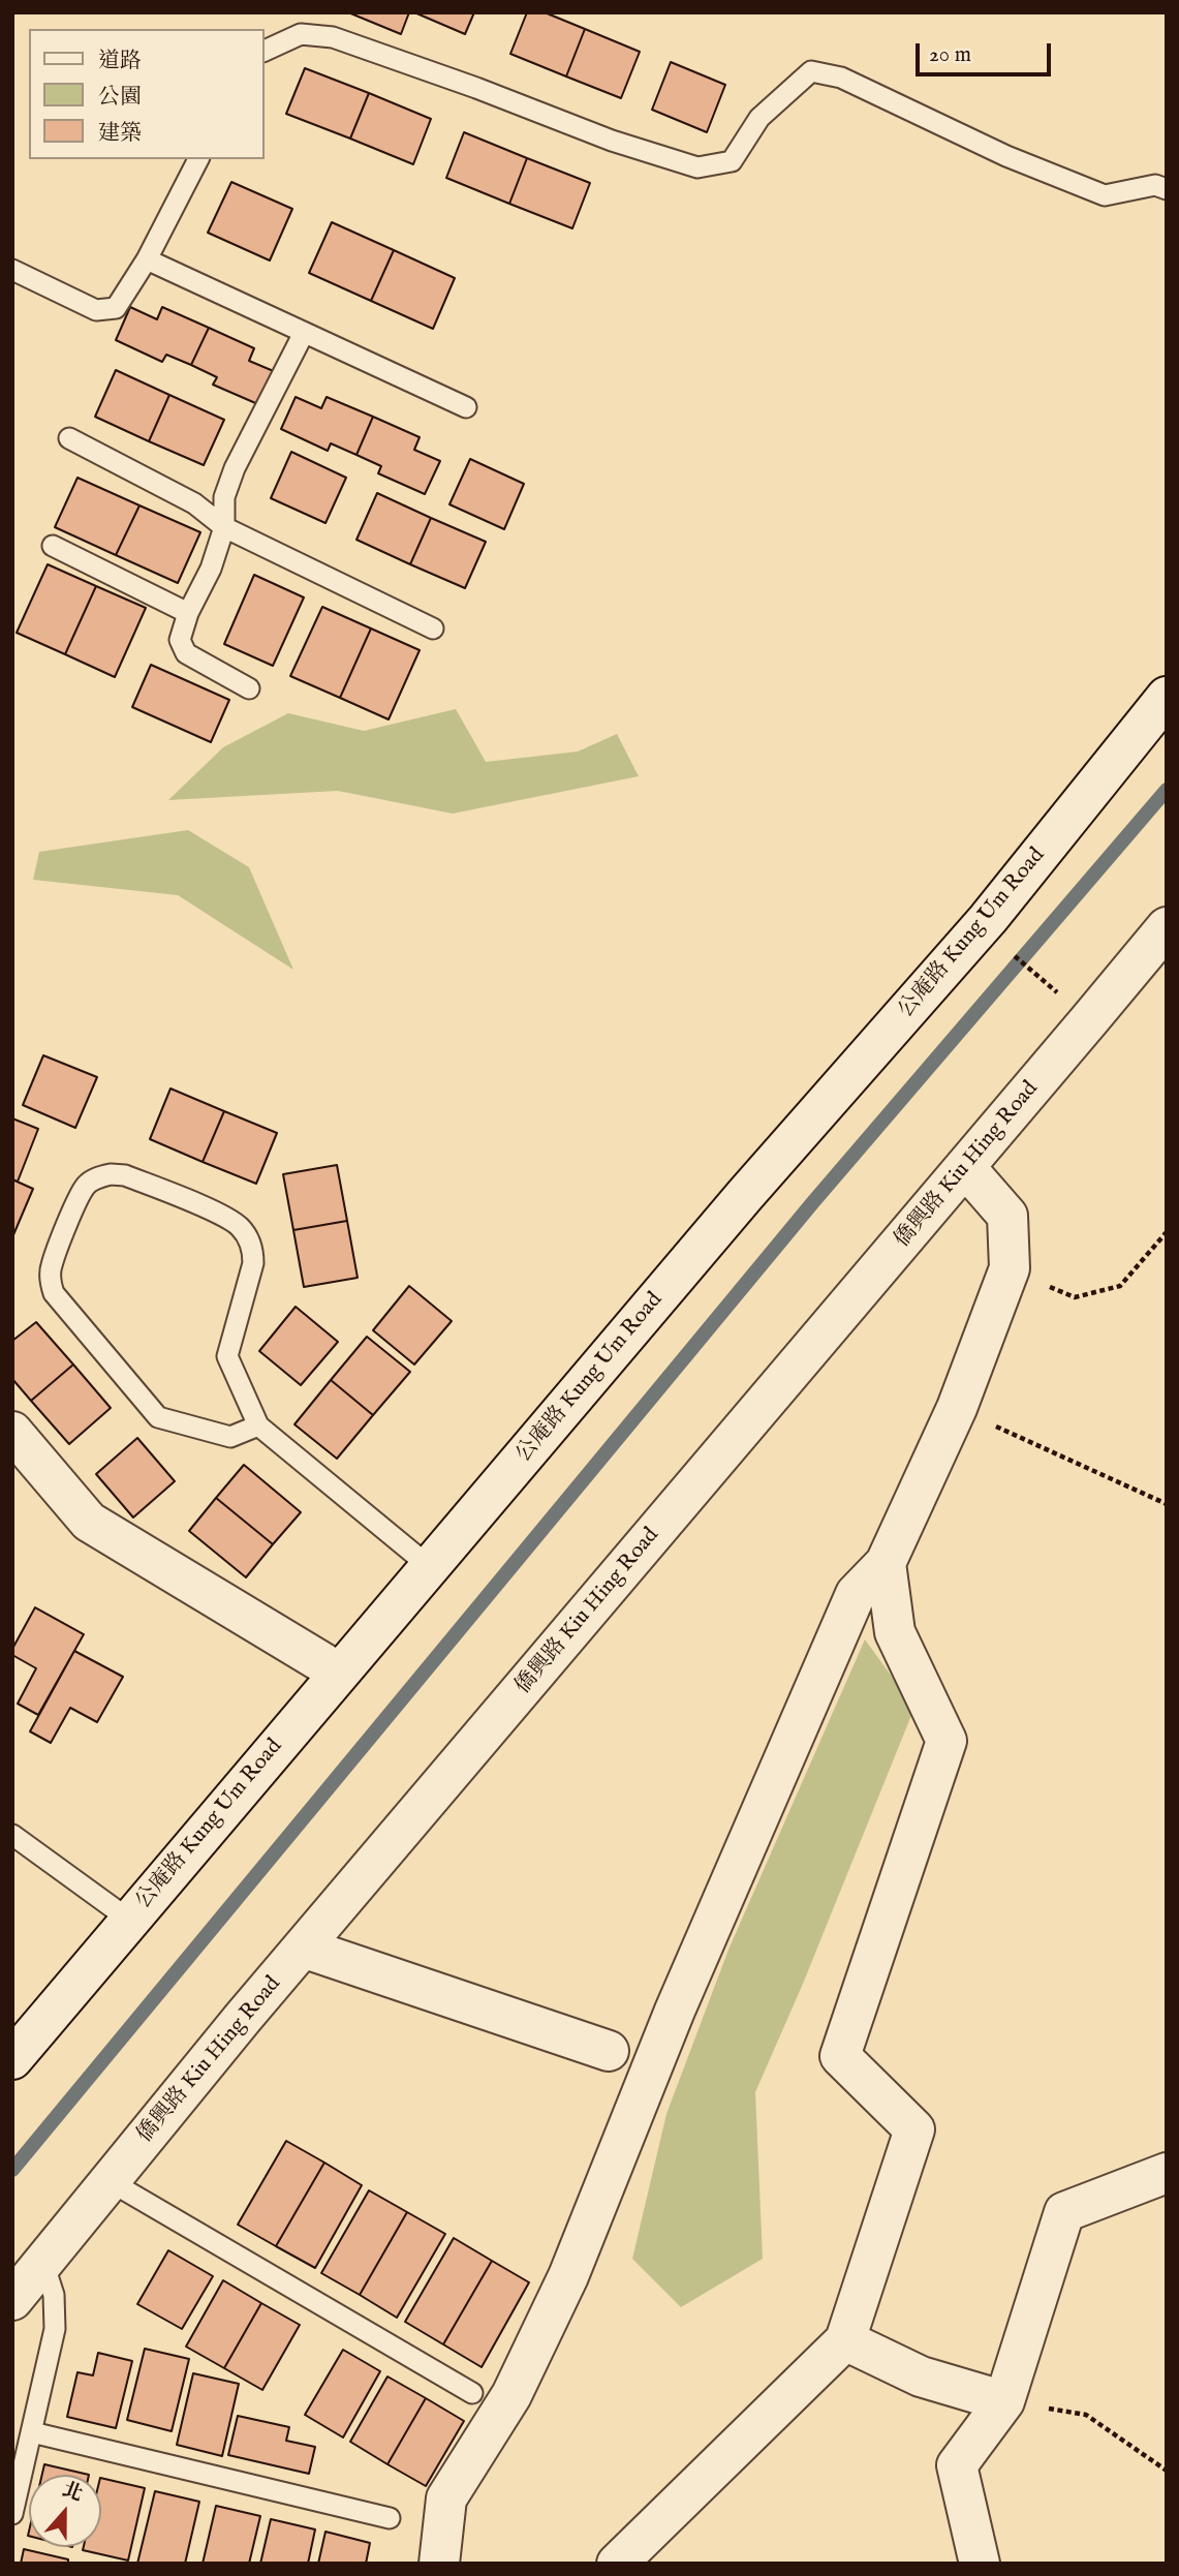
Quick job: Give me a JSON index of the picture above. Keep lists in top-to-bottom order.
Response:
{
  "streets": {
    "street": ["公庵路 Kung Um Road", "僑興路 Kiu Hing Road"]
  },
  "legend": ["道路", "公園", "建築"],
  "scale_bar": "20 m",
  "north": "top"
}
